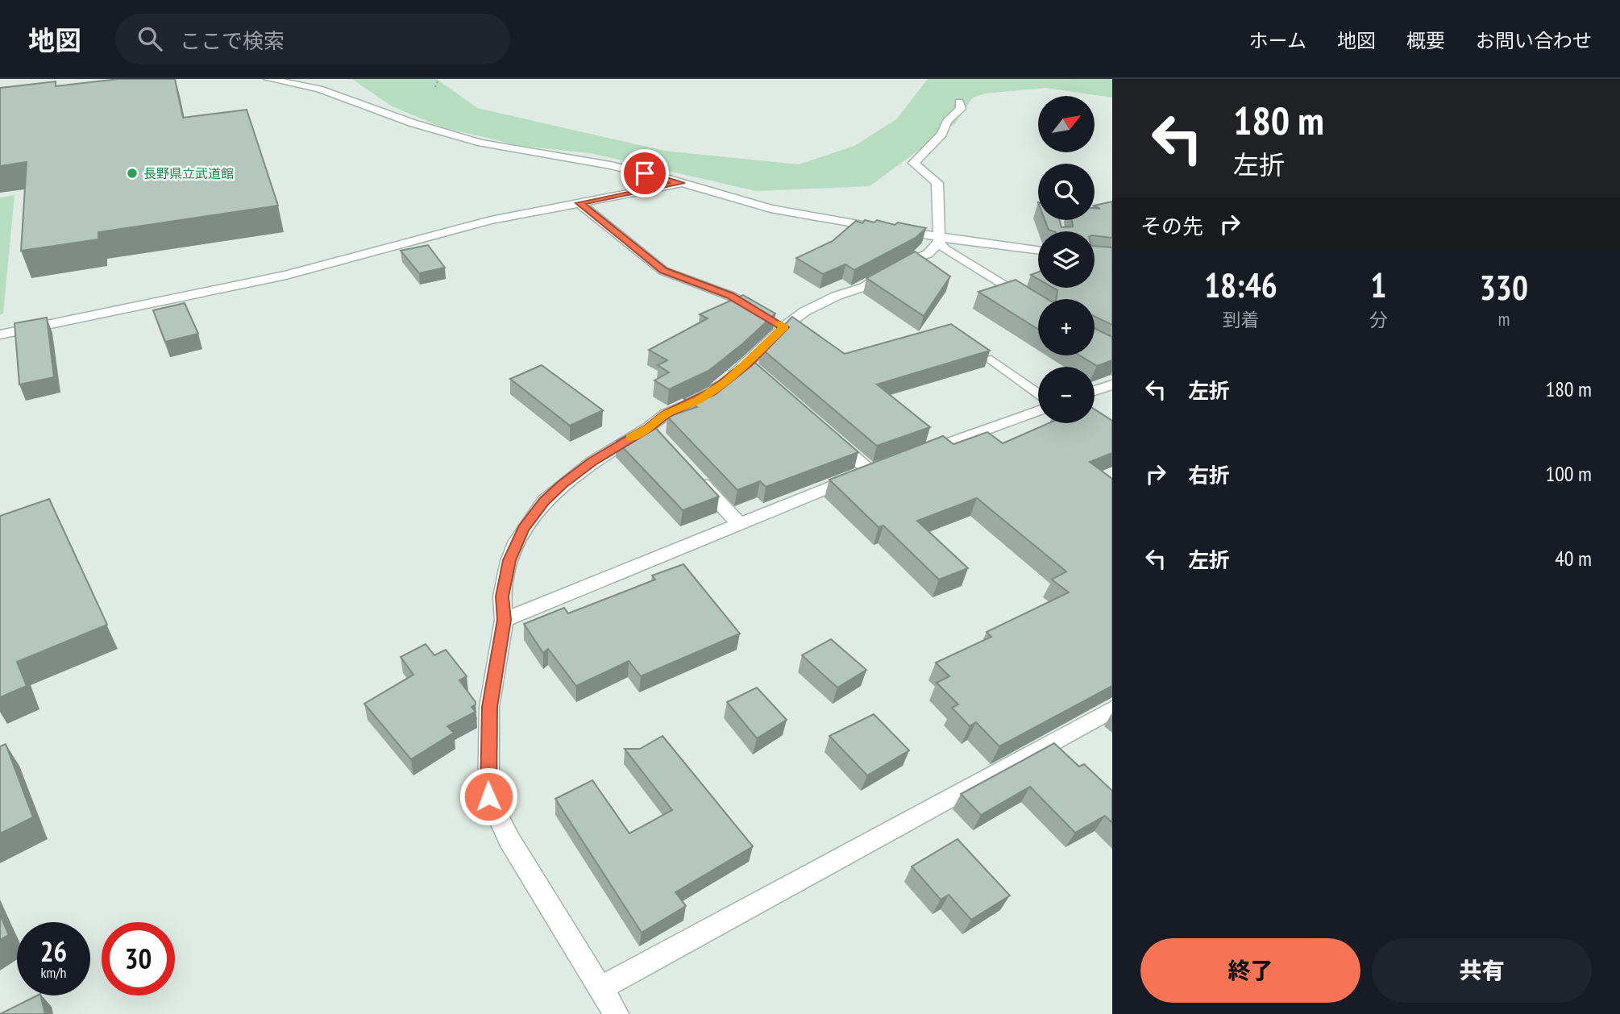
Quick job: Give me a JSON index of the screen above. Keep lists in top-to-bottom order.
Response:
{
  "places": ["長野県立武道館"],
  "north": "top right",
  "page": {
    "header": "地図",
    "search": "ここで検索",
    "nav": [
      "ホーム",
      "地図",
      "概要",
      "お問い合わせ"
    ],
    "turn": ["180 m", "左折"],
    "map_buttons": ["+", "−"],
    "then": "その先",
    "eta": [
      "18:46",
      "到着",
      "1",
      "分",
      "330",
      "m"
    ],
    "list": [
      {
        "name": "左折",
        "value": "180 m"
      },
      {
        "name": "右折",
        "value": "100 m"
      },
      {
        "name": "左折",
        "value": "40 m"
      }
    ],
    "speed": "26 km/h",
    "limit": "30",
    "buttons": ["終了", "共有"]
  }
}
